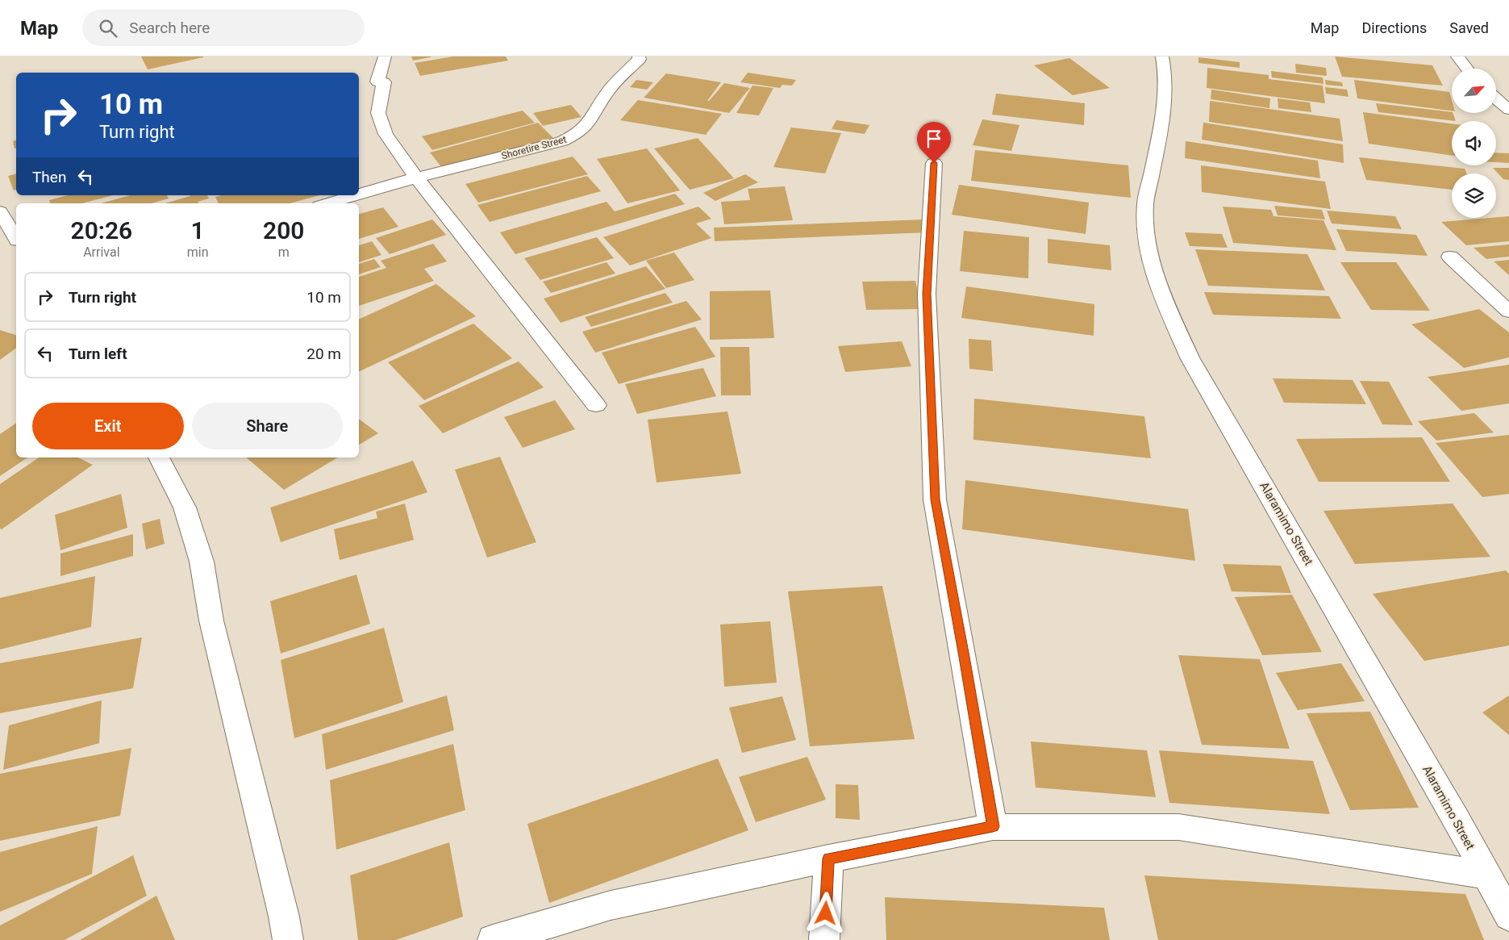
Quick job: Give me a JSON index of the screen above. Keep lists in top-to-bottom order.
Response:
{
  "streets": {
    "street": ["Shoretire Street", "Alaramimo Street"]
  },
  "north": "top right",
  "page": {
    "header": "Map",
    "search": "Search here",
    "nav": ["Map", "Directions", "Saved"],
    "turn": ["10 m", "Turn right"],
    "then": "Then",
    "eta": [
      "20:26",
      "Arrival",
      "1",
      "min",
      "200",
      "m"
    ],
    "list": [
      {
        "name": "Turn right",
        "value": "10 m"
      },
      {
        "name": "Turn left",
        "value": "20 m"
      }
    ],
    "buttons": ["Exit", "Share"]
  }
}
